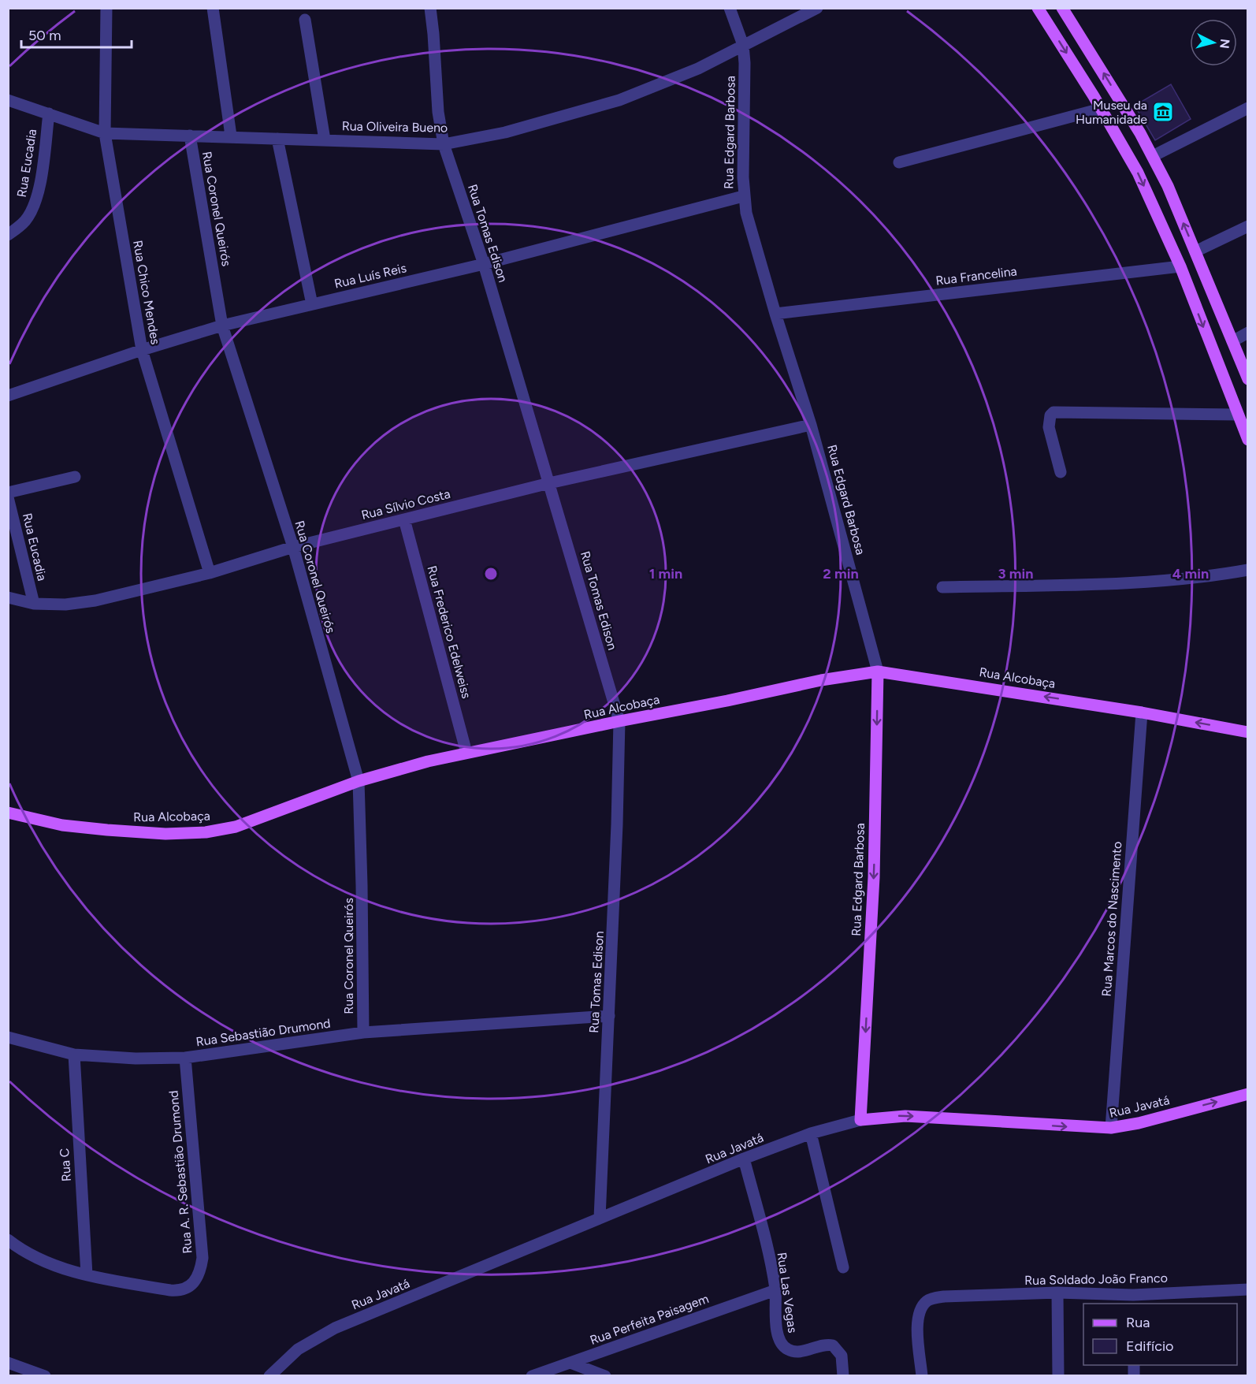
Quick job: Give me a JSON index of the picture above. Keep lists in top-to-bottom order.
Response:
{
  "streets": {
    "main road": ["Rua Edgard Barbosa", "Rua Alcobaça", "Rua Javatá"],
    "street": [
      "Rua Oliveira Bueno",
      "Rua Eucadia",
      "Rua Coronel Queirós",
      "Rua Tomas Edison",
      "Rua Luís Reis",
      "Rua Francelina",
      "Rua Chico Mendes",
      "Rua Sílvio Costa",
      "Rua Frederico Edelweiss",
      "Rua Marcos do Nascimento",
      "Rua Sebastião Drumond",
      "Rua C",
      "Rua A. R. Sebastião Drumond",
      "Rua Soldado João Franco",
      "Rua Las Vegas",
      "Rua Perfeita Paisagem"
    ]
  },
  "crossings": [
    ["Rua Oliveira Bueno", "Rua Edgard Barbosa"],
    ["Rua Oliveira Bueno", "Rua Eucadia"],
    ["Rua Oliveira Bueno", "Rua Coronel Queirós"],
    ["Rua Oliveira Bueno", "Rua Tomas Edison"],
    ["Rua Oliveira Bueno", "Rua Chico Mendes"],
    ["Rua Edgard Barbosa", "Rua Luís Reis"],
    ["Rua Edgard Barbosa", "Rua Francelina"],
    ["Rua Edgard Barbosa", "Rua Sílvio Costa"],
    ["Rua Edgard Barbosa", "Rua Alcobaça"],
    ["Rua Edgard Barbosa", "Rua Javatá"],
    ["Rua Eucadia", "Rua Sílvio Costa"],
    ["Rua Coronel Queirós", "Rua Luís Reis"],
    ["Rua Coronel Queirós", "Rua Sílvio Costa"],
    ["Rua Coronel Queirós", "Rua Alcobaça"],
    ["Rua Coronel Queirós", "Rua Sebastião Drumond"],
    ["Rua Tomas Edison", "Rua Luís Reis"],
    ["Rua Tomas Edison", "Rua Sílvio Costa"],
    ["Rua Tomas Edison", "Rua Alcobaça"],
    ["Rua Tomas Edison", "Rua Sebastião Drumond"],
    ["Rua Tomas Edison", "Rua Javatá"],
    ["Rua Luís Reis", "Rua Chico Mendes"],
    ["Rua Chico Mendes", "Rua Sílvio Costa"],
    ["Rua Sílvio Costa", "Rua Frederico Edelweiss"],
    ["Rua Frederico Edelweiss", "Rua Alcobaça"],
    ["Rua Alcobaça", "Rua Marcos do Nascimento"],
    ["Rua Marcos do Nascimento", "Rua Javatá"],
    ["Rua Sebastião Drumond", "Rua C"],
    ["Rua Sebastião Drumond", "Rua A. R. Sebastião Drumond"],
    ["Rua Javatá", "Rua Las Vegas"],
    ["Rua C", "Rua A. R. Sebastião Drumond"],
    ["Rua Las Vegas", "Rua Perfeita Paisagem"]
  ],
  "one_way": ["Rua Edgard Barbosa", "Rua Javatá"],
  "places": {
    "museum": ["Museu da Humanidade"]
  },
  "legend": ["Rua", "Edifício"],
  "scale_bar": "50 m",
  "north": "right",
  "rings": [
    "1 min",
    "2 min",
    "3 min",
    "4 min"
  ]
}
